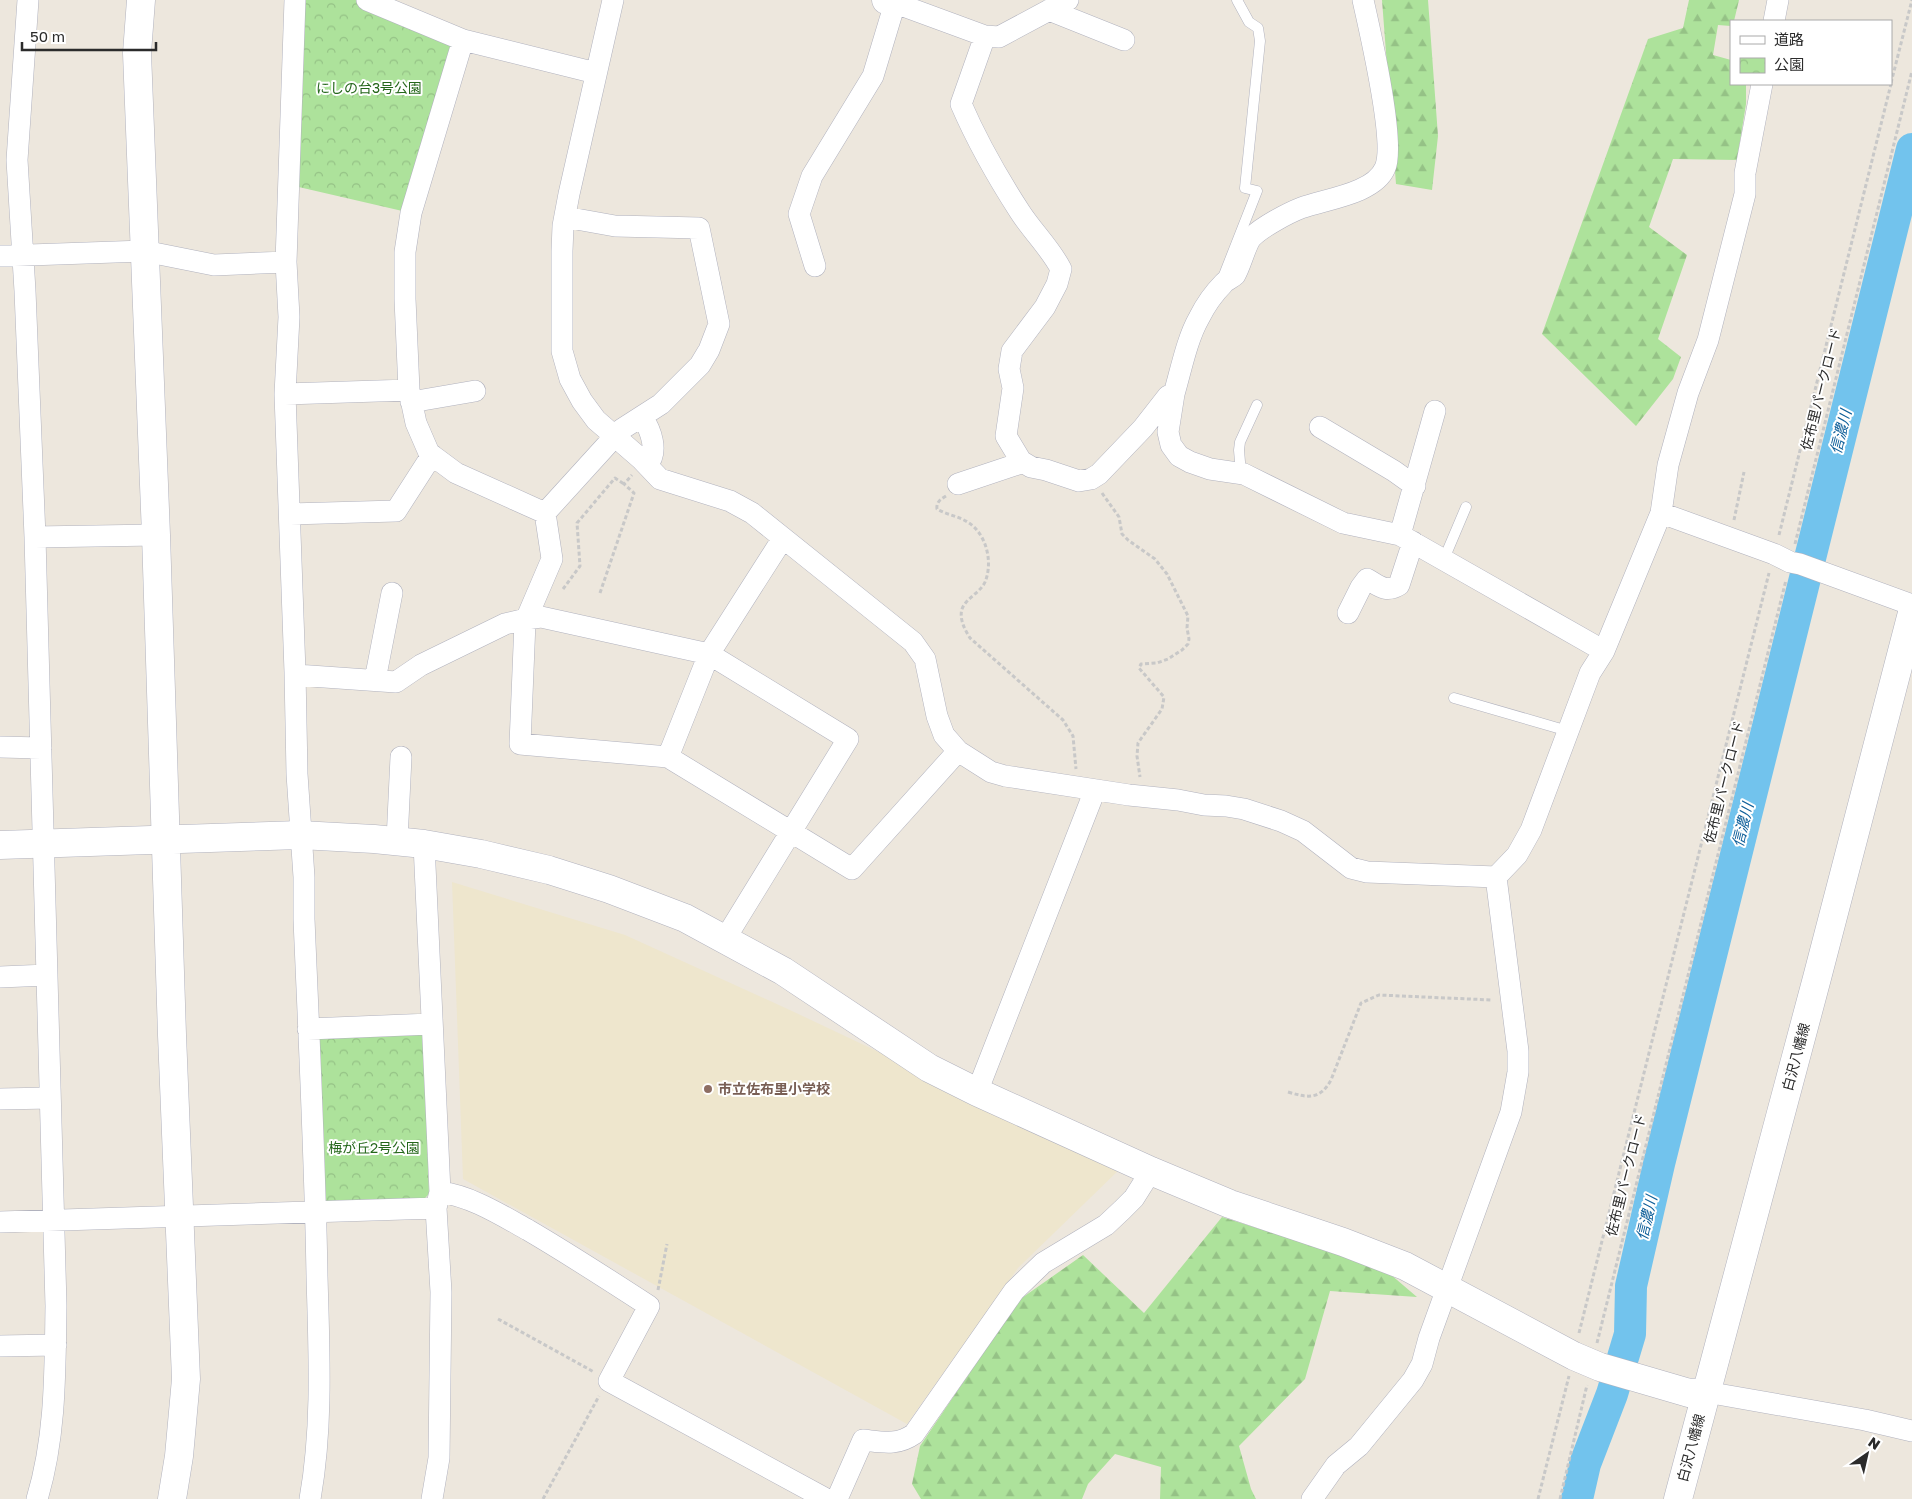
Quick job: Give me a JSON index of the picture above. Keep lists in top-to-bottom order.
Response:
{
  "streets": {
    "street": ["白沢八幡線"],
    "path": ["佐布里パークロード"]
  },
  "water": ["信濃川"],
  "parks": ["にしの台3号公園", "梅が丘2号公園"],
  "places": ["市立佐布里小学校"],
  "legend": ["道路", "公園"],
  "scale_bar": "50 m",
  "north": "top right"
}
